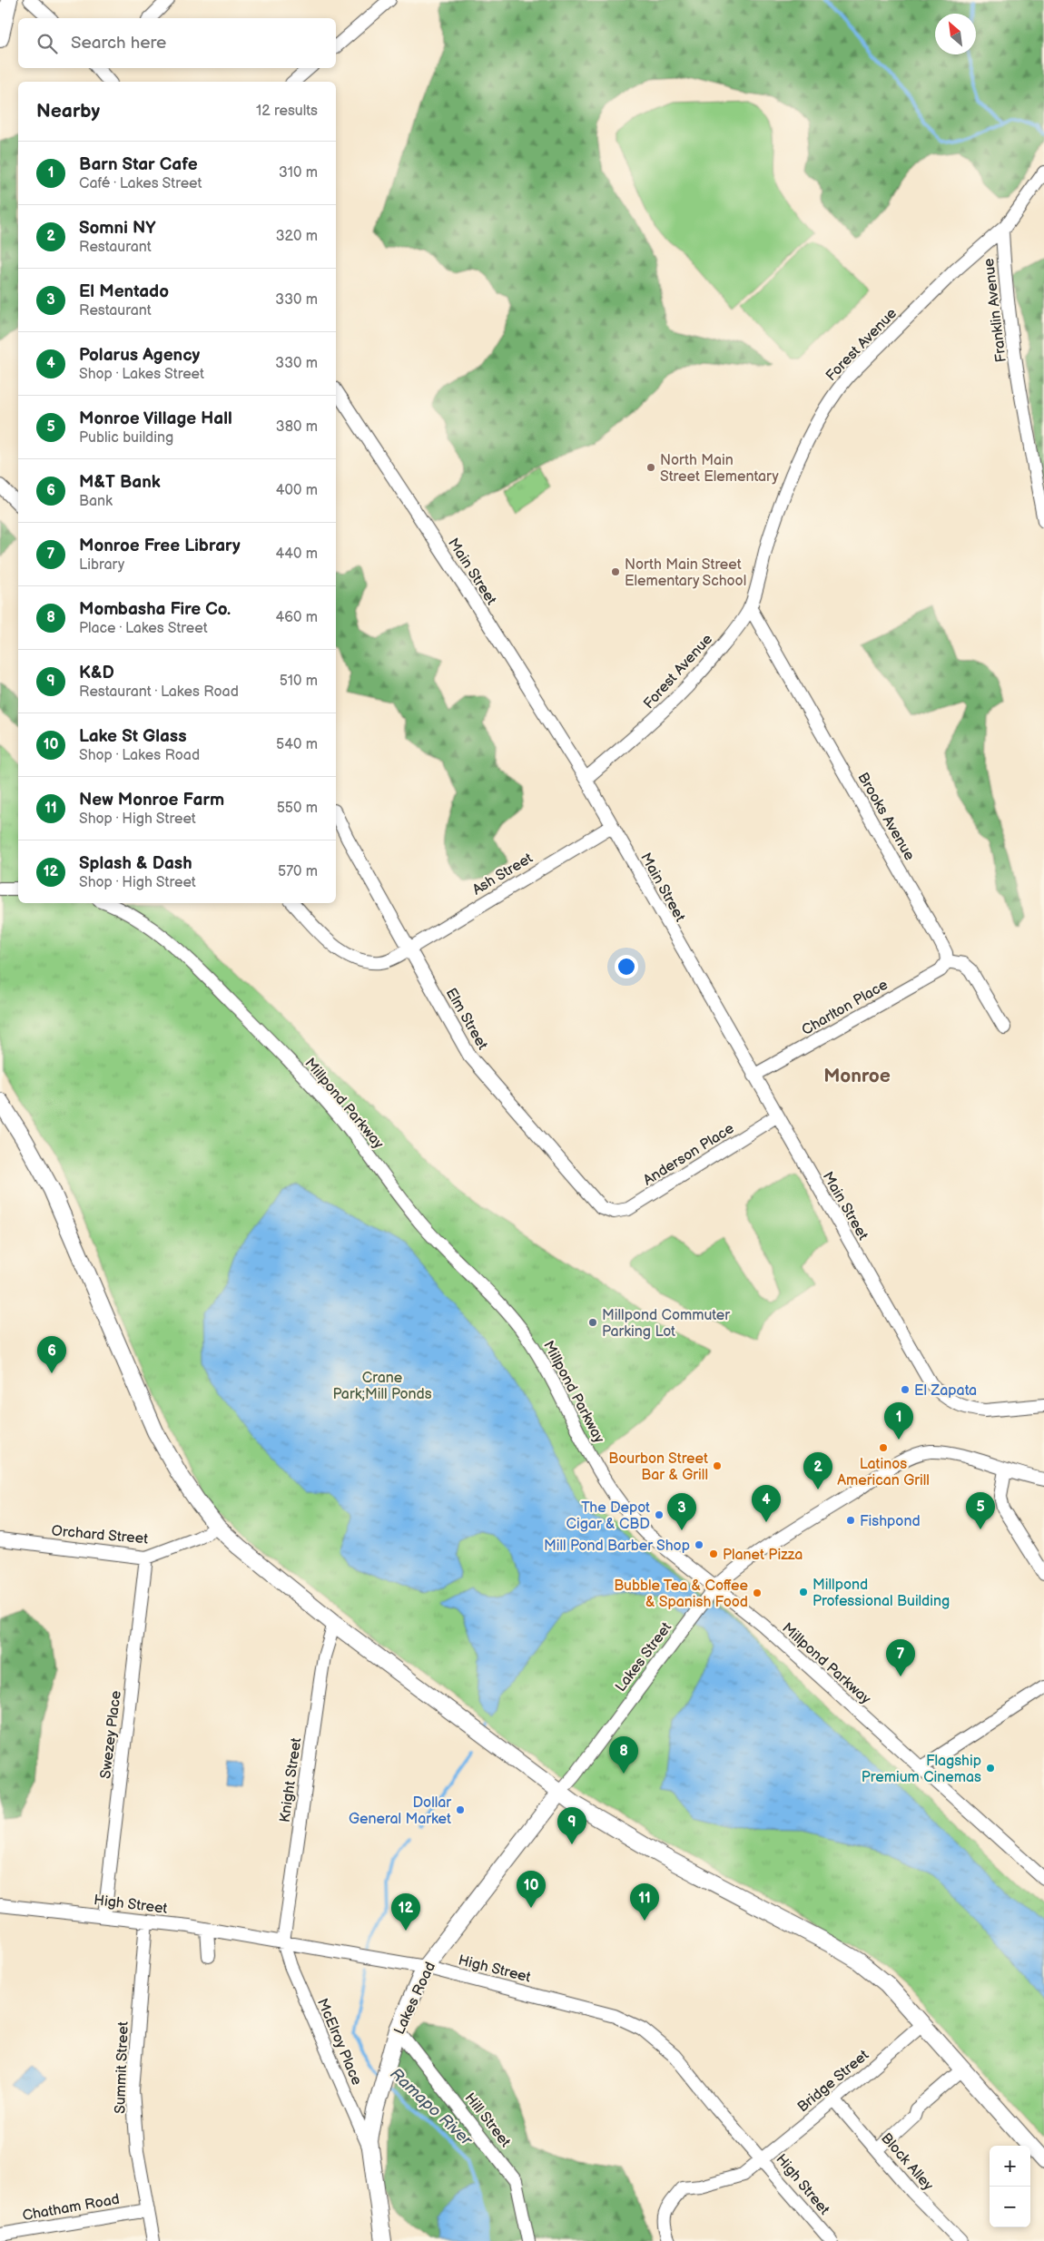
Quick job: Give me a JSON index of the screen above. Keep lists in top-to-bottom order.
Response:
{
  "streets": {
    "main road": ["Lakes Road"],
    "street": [
      "Franklin Avenue",
      "Forest Avenue",
      "Main Street",
      "Brooks Avenue",
      "Ash Street",
      "Charlton Place",
      "Elm Street",
      "Millpond Parkway",
      "Anderson Place",
      "Orchard Street",
      "Lakes Street",
      "Swezey Place",
      "Knight Street",
      "High Street",
      "McElroy Place",
      "Summit Street",
      "Bridge Street",
      "Hill Street",
      "Block Alley",
      "Chatham Road"
    ]
  },
  "crossings": [
    ["Franklin Avenue", "Forest Avenue"],
    ["Forest Avenue", "Main Street"],
    ["Forest Avenue", "Brooks Avenue"],
    ["Main Street", "Ash Street"],
    ["Main Street", "Charlton Place"],
    ["Main Street", "Anderson Place"],
    ["Brooks Avenue", "Charlton Place"],
    ["Ash Street", "Elm Street"],
    ["Elm Street", "Anderson Place"],
    ["Millpond Parkway", "Lakes Street"],
    ["Orchard Street", "Swezey Place"],
    ["Lakes Street", "Lakes Road"],
    ["Swezey Place", "High Street"],
    ["Knight Street", "High Street"],
    ["Knight Street", "McElroy Place"],
    ["High Street", "Lakes Road"],
    ["High Street", "McElroy Place"],
    ["High Street", "Summit Street"],
    ["High Street", "Bridge Street"],
    ["Lakes Road", "McElroy Place"],
    ["Lakes Road", "Hill Street"],
    ["Summit Street", "Chatham Road"],
    ["Bridge Street", "Block Alley"]
  ],
  "districts": ["Monroe"],
  "water": ["Ramapo River"],
  "parks": ["Crane Park;Mill Ponds"],
  "places": [
    "North Main Street Elementary",
    "North Main Street Elementary School",
    "Millpond Commuter Parking Lot",
    "El Zapata",
    "Latinos American Grill",
    "Bourbon Street Bar & Grill",
    "The Depot Cigar & CBD",
    "Fishpond",
    "Mill Pond Barber Shop",
    "Planet Pizza",
    "Millpond Professional Building",
    "Bubble Tea & Coffee & Spanish Food",
    "Flagship Premium Cinemas",
    "Dollar General Market"
  ],
  "north": "top left",
  "page": {
    "search": "Search here",
    "heading": ["Nearby", "12 results"],
    "list": [
      {
        "mark": "1",
        "name": "Barn Star Cafe",
        "note": "Café · Lakes Street",
        "value": "310 m"
      },
      {
        "mark": "2",
        "name": "Somni NY",
        "note": "Restaurant",
        "value": "320 m"
      },
      {
        "mark": "3",
        "name": "El Mentado",
        "note": "Restaurant",
        "value": "330 m"
      },
      {
        "mark": "4",
        "name": "Polarus Agency",
        "note": "Shop · Lakes Street",
        "value": "330 m"
      },
      {
        "mark": "5",
        "name": "Monroe Village Hall",
        "note": "Public building",
        "value": "380 m"
      },
      {
        "mark": "6",
        "name": "M&T Bank",
        "note": "Bank",
        "value": "400 m"
      },
      {
        "mark": "7",
        "name": "Monroe Free Library",
        "note": "Library",
        "value": "440 m"
      },
      {
        "mark": "8",
        "name": "Mombasha Fire Co.",
        "note": "Place · Lakes Street",
        "value": "460 m"
      },
      {
        "mark": "9",
        "name": "K&D",
        "note": "Restaurant · Lakes Road",
        "value": "510 m"
      },
      {
        "mark": "10",
        "name": "Lake St Glass",
        "note": "Shop · Lakes Road",
        "value": "540 m"
      },
      {
        "mark": "11",
        "name": "New Monroe Farm",
        "note": "Shop · High Street",
        "value": "550 m"
      },
      {
        "mark": "12",
        "name": "Splash & Dash",
        "note": "Shop · High Street",
        "value": "570 m"
      }
    ],
    "pins": [
      "6",
      "1",
      "2",
      "4",
      "5",
      "3",
      "7",
      "8",
      "9",
      "10",
      "11",
      "12"
    ],
    "map_buttons": ["+", "−"]
  }
}
